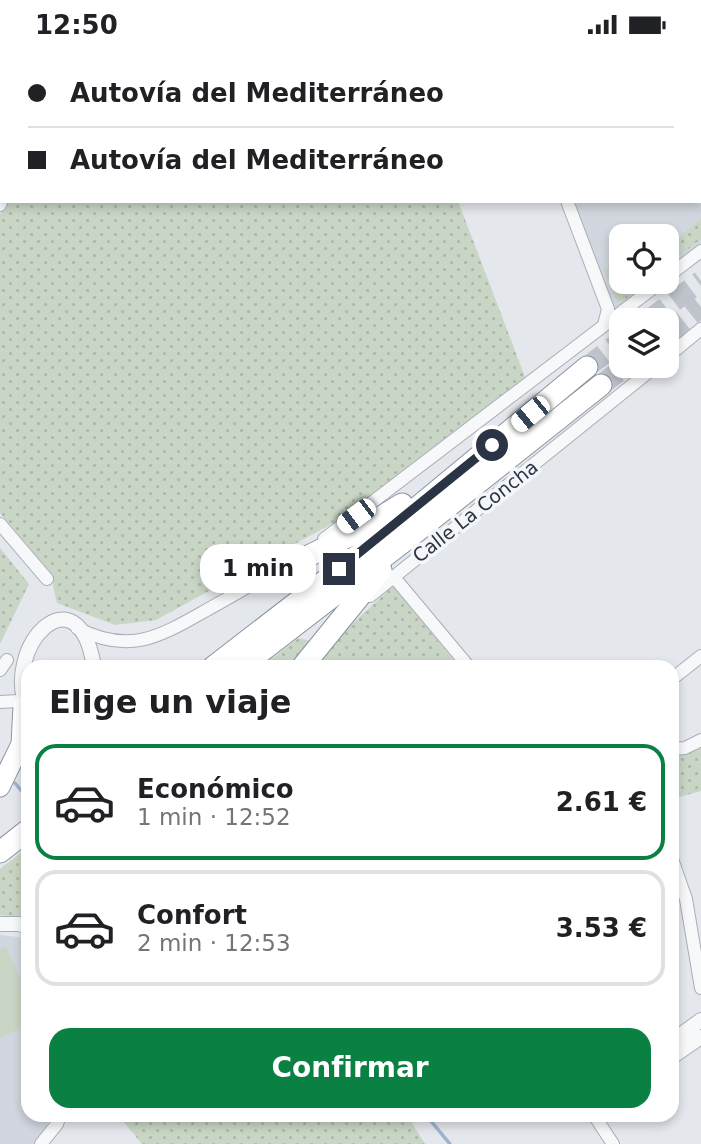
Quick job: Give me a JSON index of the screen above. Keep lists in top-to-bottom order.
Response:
{
  "streets": {
    "street": ["Calle La Concha"]
  },
  "page": {
    "status": "12:50",
    "banner": ["Autovía del Mediterráneo", "Autovía del Mediterráneo"],
    "bubble": "1 min",
    "heading": "Elige un viaje",
    "list": [
      {
        "name": "Económico",
        "note": "1 min · 12:52",
        "value": "2.61 €"
      },
      {
        "name": "Confort",
        "note": "2 min · 12:53",
        "value": "3.53 €"
      }
    ],
    "buttons": "Confirmar"
  }
}
